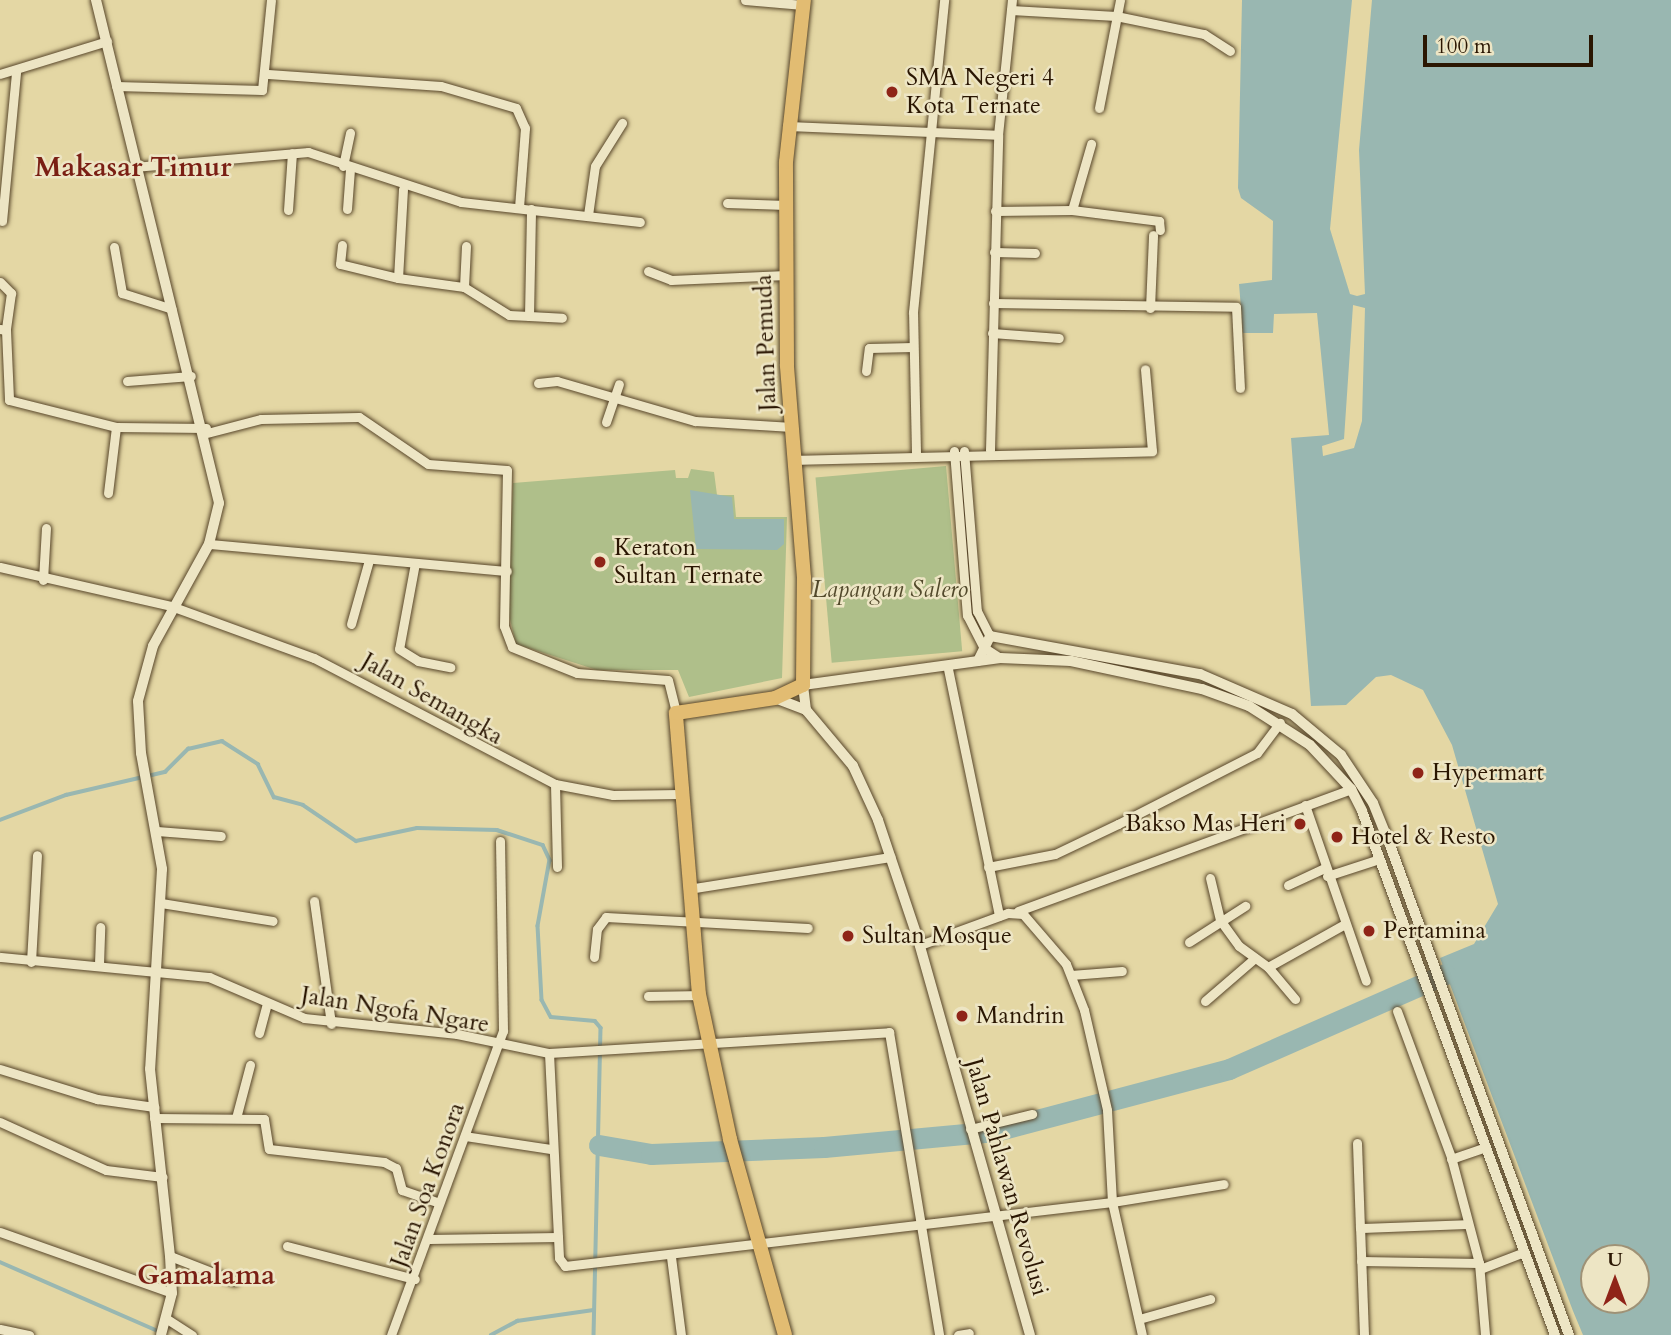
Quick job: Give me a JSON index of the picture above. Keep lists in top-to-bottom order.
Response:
{
  "streets": {
    "highway": ["Jalan Pemuda"],
    "street": [
      "Jalan Semangka",
      "Jalan Ngofa Ngare",
      "Jalan Pahlawan Revolusi",
      "Jalan Soa Konora"
    ]
  },
  "crossings": [
    ["Jalan Ngofa Ngare", "Jalan Soa Konora"]
  ],
  "districts": ["Makasar Timur", "Gamalama"],
  "parks": ["Lapangan Salero"],
  "places": [
    "SMA Negeri 4 Kota Ternate",
    "Keraton Sultan Ternate",
    "Hypermart",
    "Bakso Mas Heri",
    "Hotel & Resto",
    "Pertamina",
    "Sultan Mosque",
    "Mandrin"
  ],
  "scale_bar": "100 m",
  "north": "top"
}
